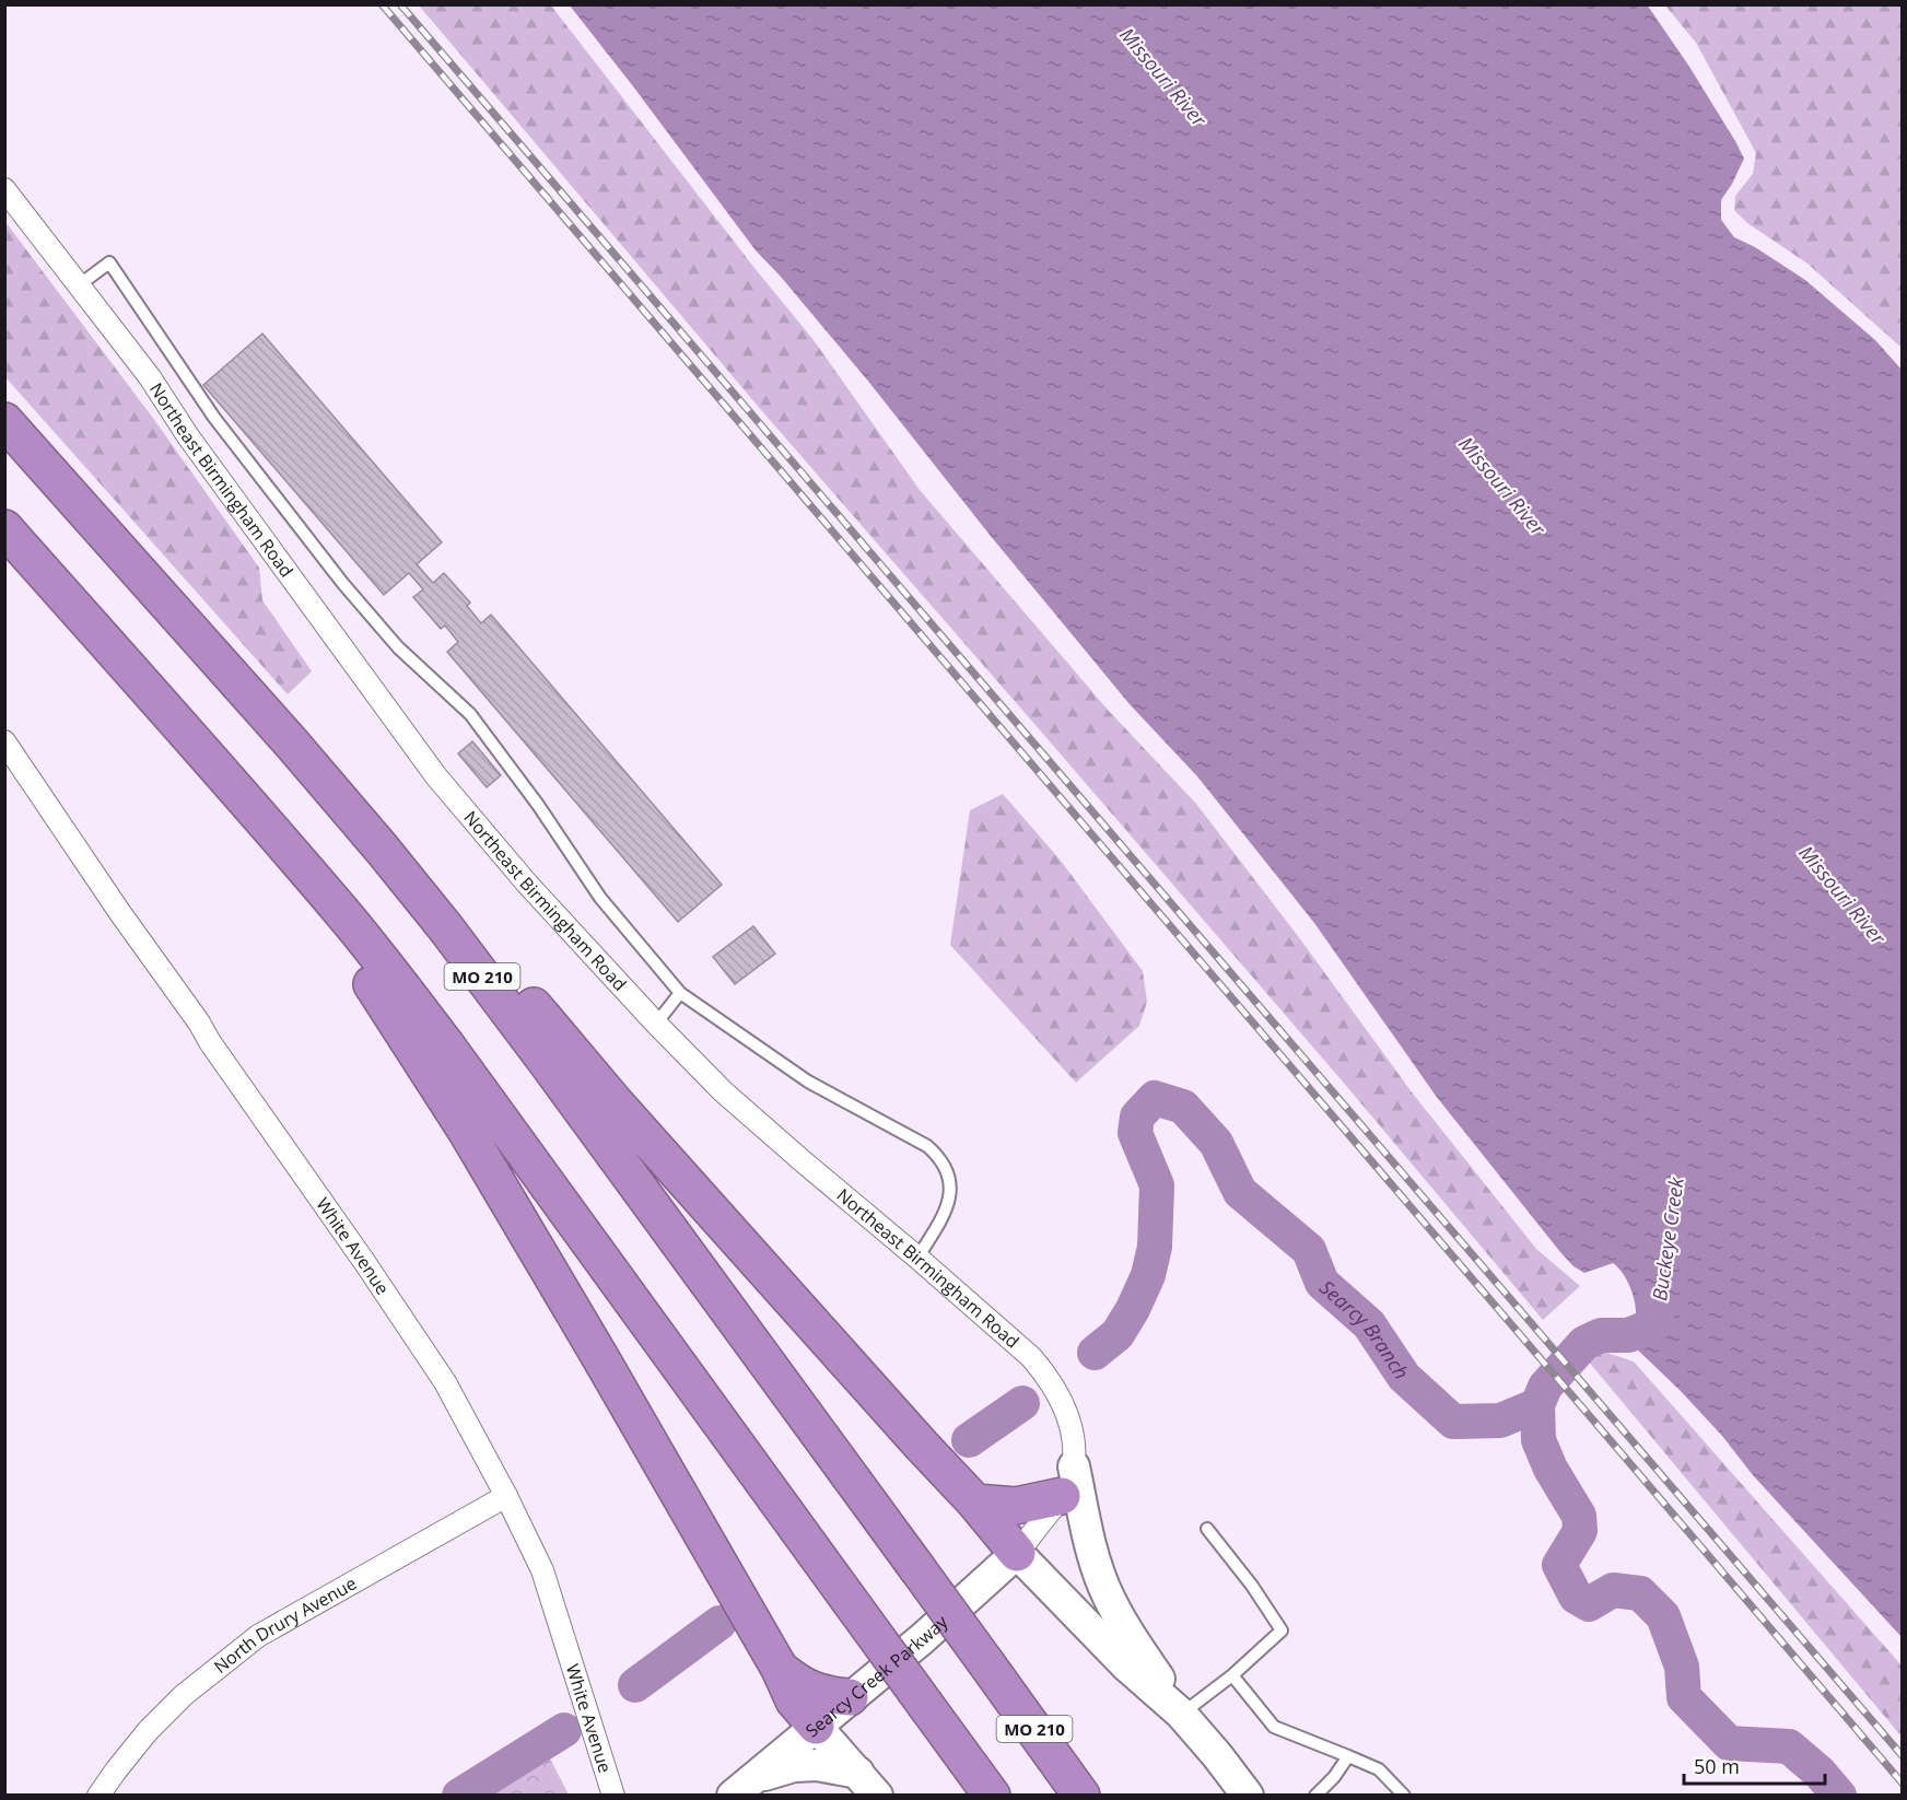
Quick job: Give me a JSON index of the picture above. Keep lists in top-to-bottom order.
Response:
{
  "streets": {
    "highway": ["MO 210"],
    "main road": ["Searcy Creek Parkway"],
    "street": ["Northeast Birmingham Road", "White Avenue", "North Drury Avenue"]
  },
  "crossings": [
    ["White Avenue", "North Drury Avenue"]
  ],
  "water": ["Missouri River", "Buckeye Creek", "Searcy Branch"],
  "scale_bar": "50 m"
}
